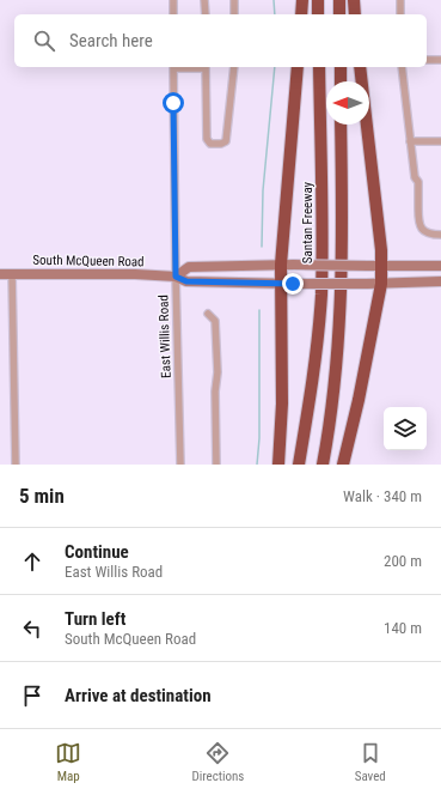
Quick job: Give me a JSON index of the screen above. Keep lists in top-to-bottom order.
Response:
{
  "streets": {
    "highway": ["Santan Freeway"],
    "main road": ["South McQueen Road"],
    "street": ["East Willis Road"]
  },
  "crossings": [
    ["South McQueen Road", "East Willis Road"]
  ],
  "north": "left",
  "page": {
    "search": "Search here",
    "heading": ["5 min", "Walk · 340 m"],
    "list": [
      ["Continue", "East Willis Road", "200 m"],
      ["Turn left", "South McQueen Road", "140 m"],
      "Arrive at destination"
    ],
    "nav": ["Map", "Directions", "Saved"]
  }
}
